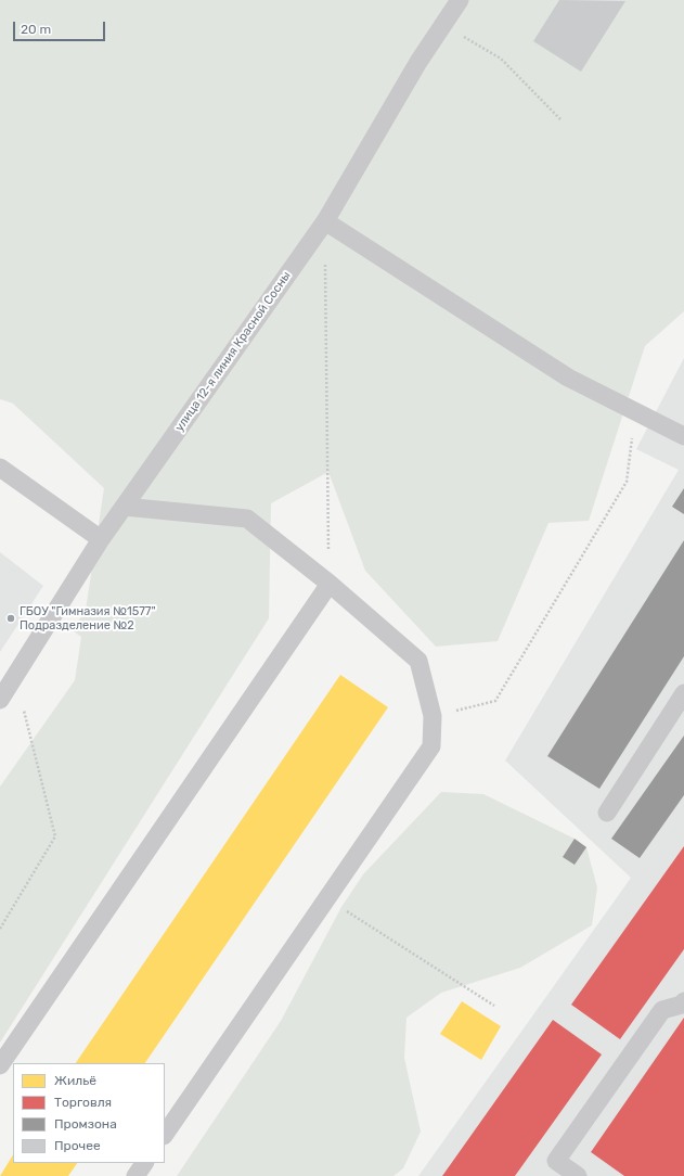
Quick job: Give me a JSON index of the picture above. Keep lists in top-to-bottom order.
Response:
{
  "streets": {
    "lane": ["улица 12-я линия Красной Сосны"]
  },
  "places": ["ГБОУ \"Гимназия №1577\" Подразделение №2"],
  "legend": [
    "Жильё",
    "Торговля",
    "Промзона",
    "Прочее"
  ],
  "scale_bar": "20 m"
}
